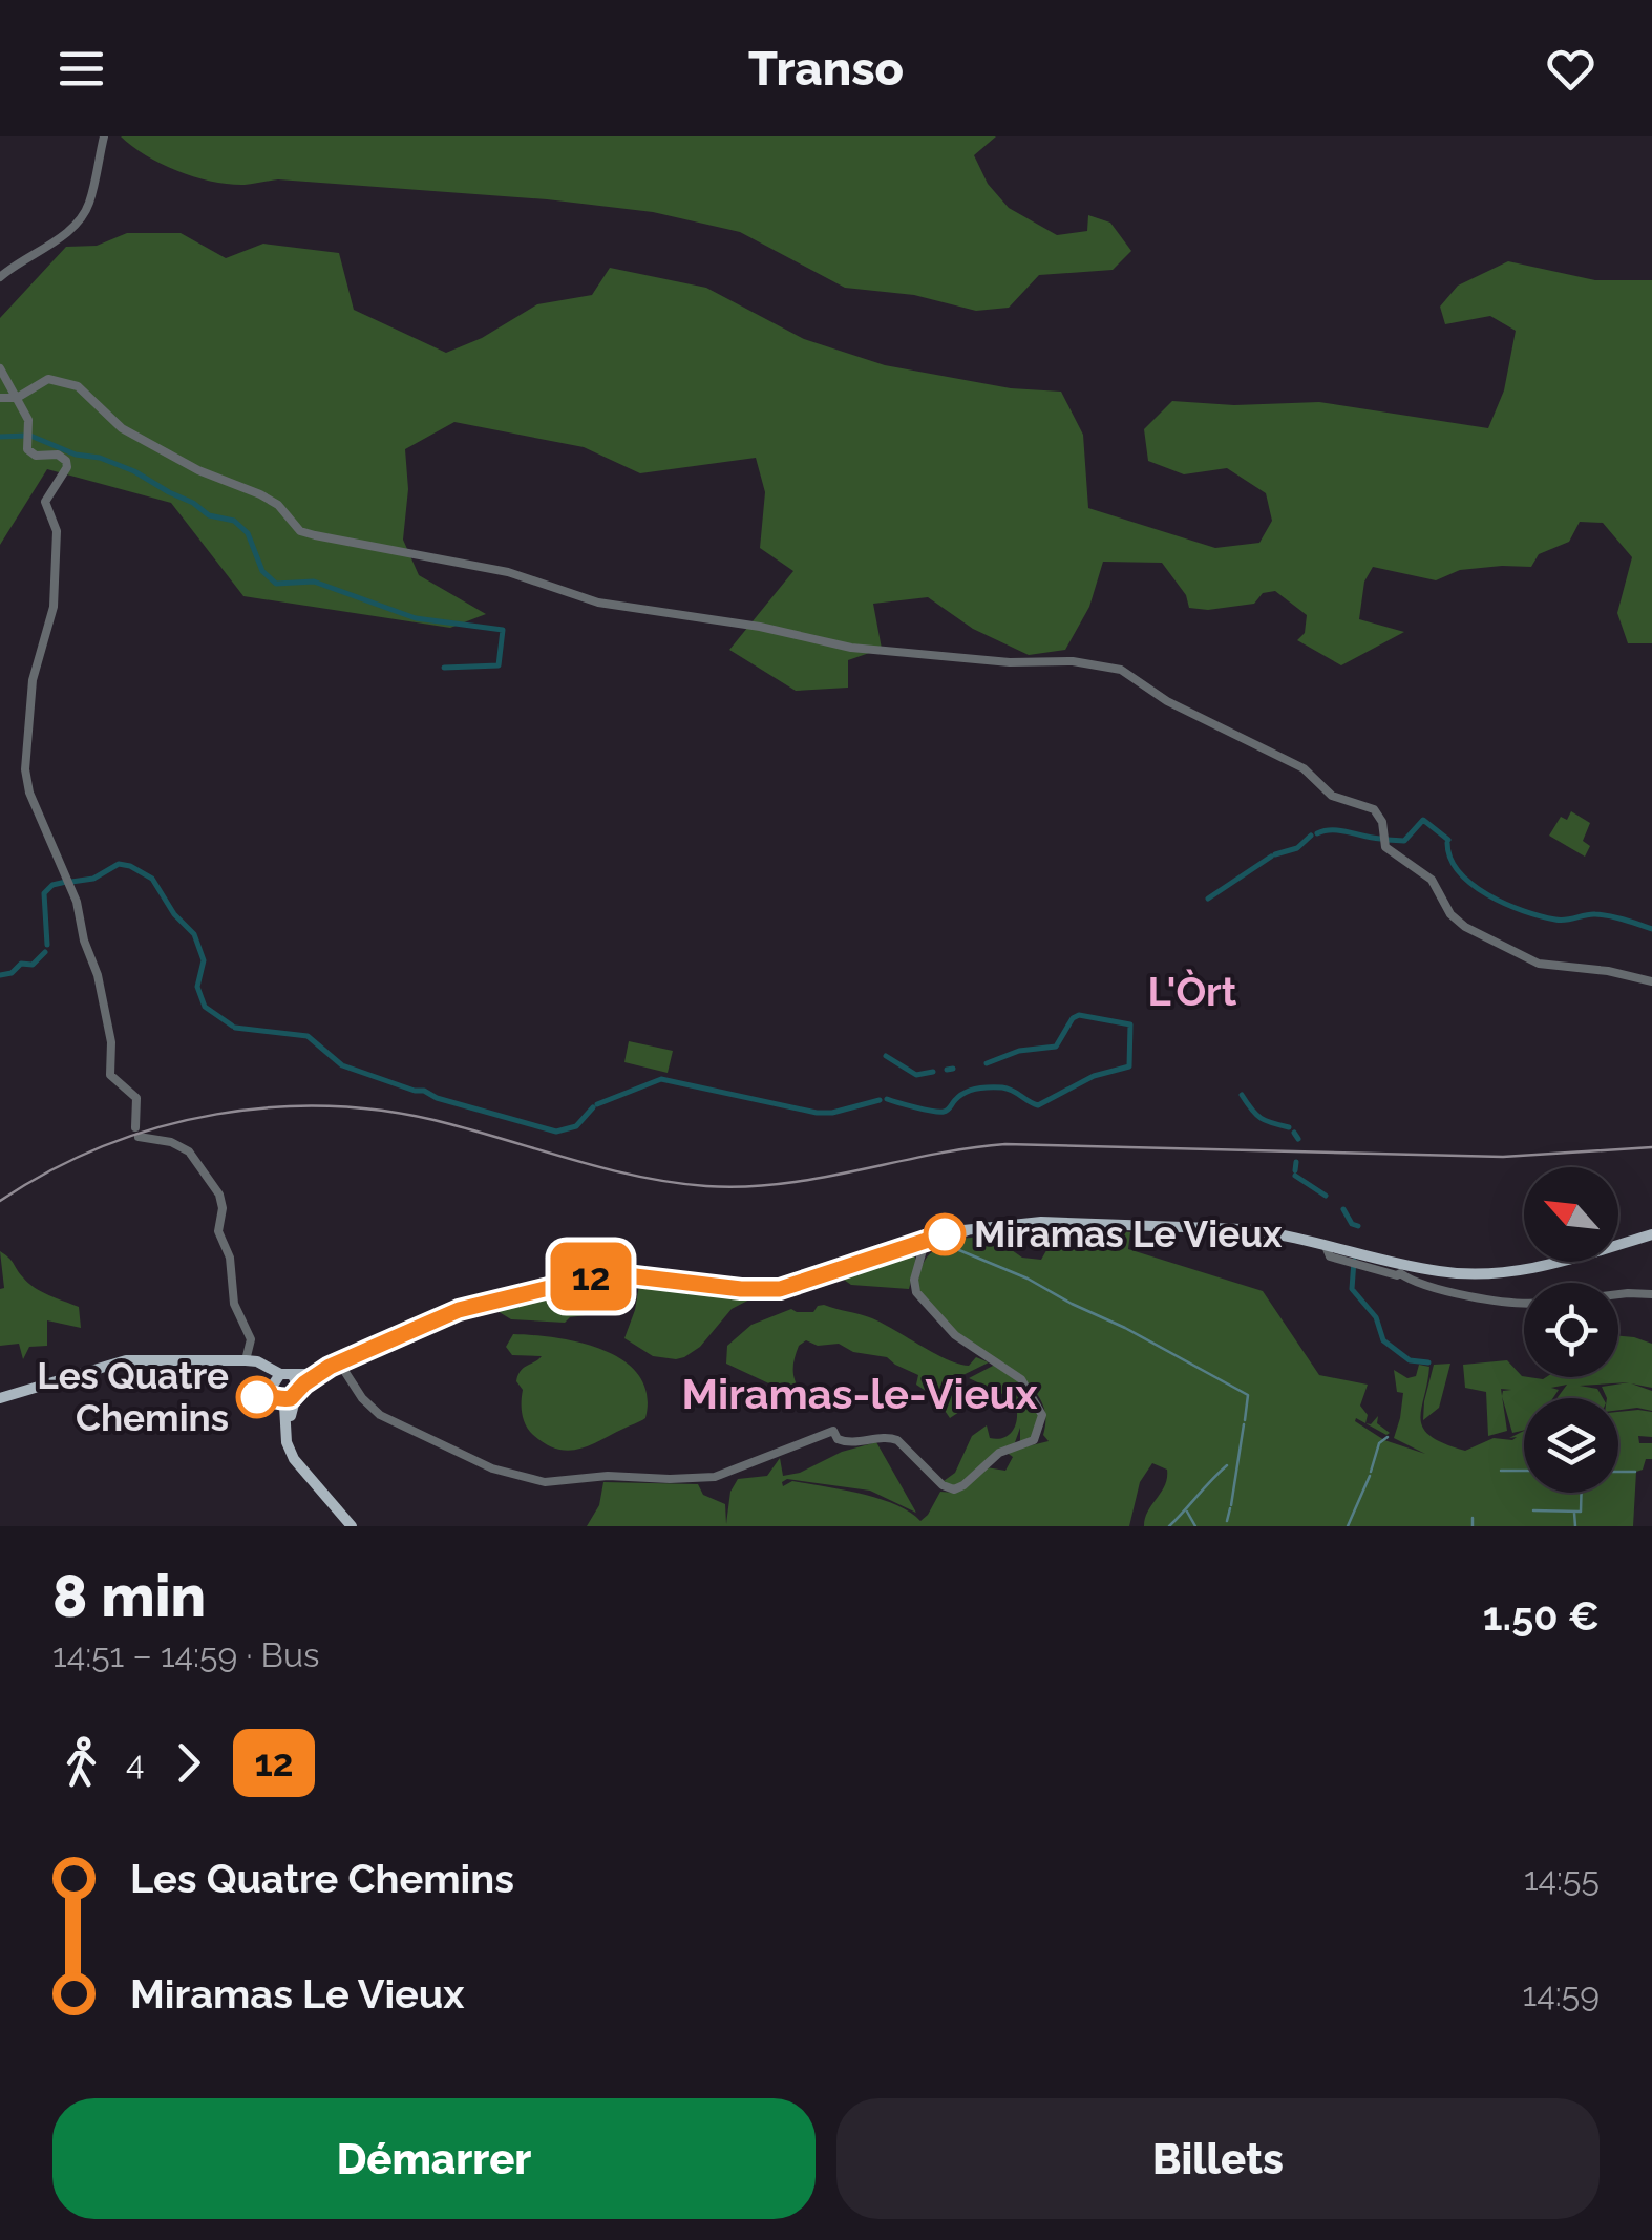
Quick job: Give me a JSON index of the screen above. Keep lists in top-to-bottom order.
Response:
{
  "districts": ["L'Òrt", "Miramas-le-Vieux"],
  "places": ["Miramas Le Vieux", "Les Quatre Chemins"],
  "lines": ["bus line 12"],
  "north": "top left",
  "page": {
    "header": "Transo",
    "on_map": "12",
    "heading": ["8 min", "14:51 – 14:59 · Bus", "1.50 €"],
    "legs": ["4", "12"],
    "list": [
      {
        "name": "Les Quatre Chemins",
        "value": "14:55"
      },
      {
        "name": "Miramas Le Vieux",
        "value": "14:59"
      }
    ],
    "buttons": ["Démarrer", "Billets"]
  }
}
